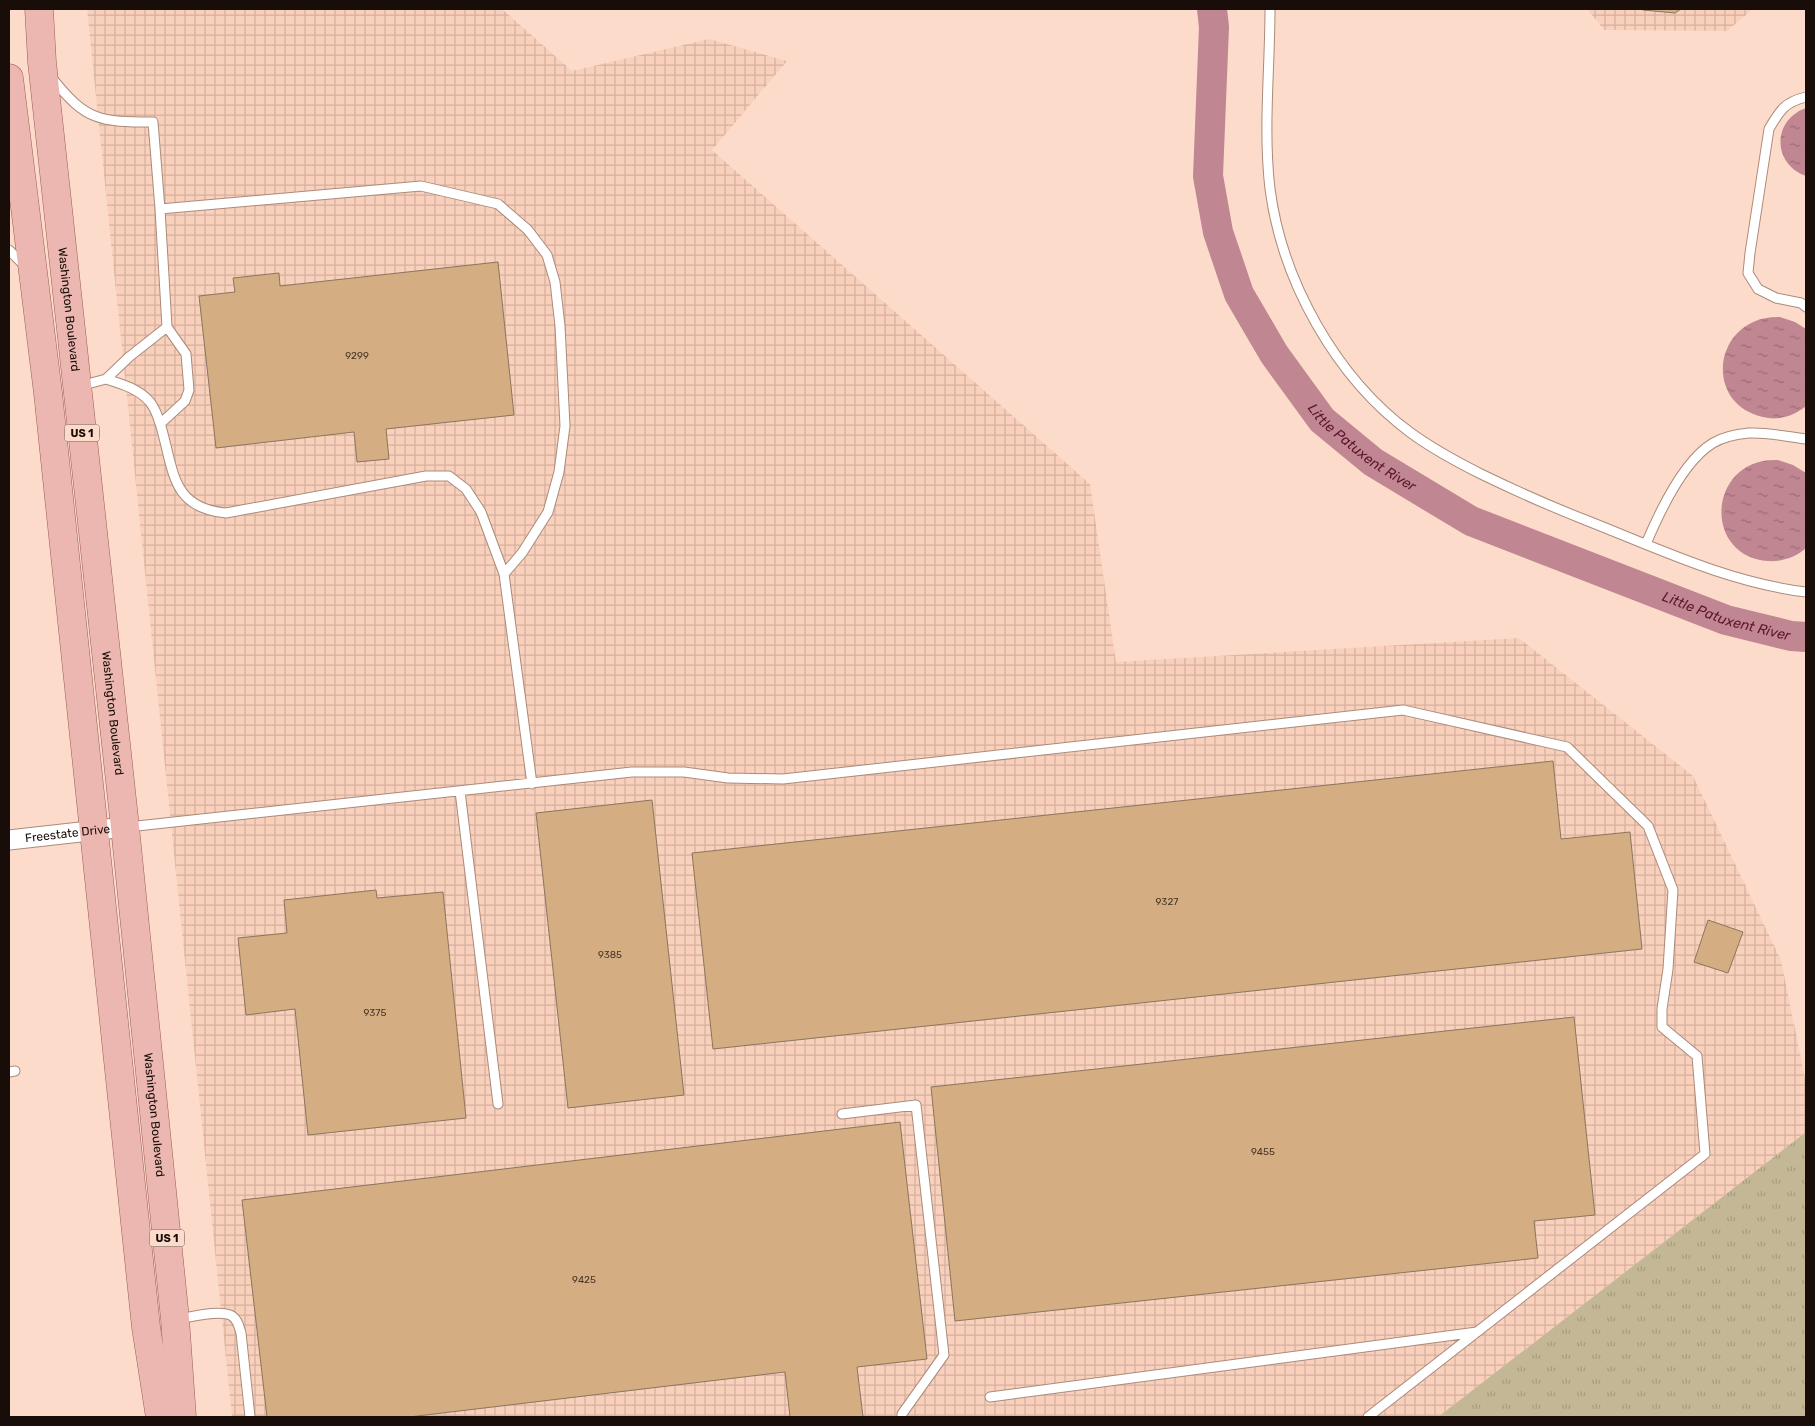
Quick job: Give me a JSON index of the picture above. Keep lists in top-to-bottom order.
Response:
{
  "streets": {
    "main road": ["Washington Boulevard", "US 1"],
    "street": ["Freestate Drive"]
  },
  "crossings": [
    ["Washington Boulevard", "Freestate Drive"],
    ["US 1", "Freestate Drive"]
  ],
  "water": ["Little Patuxent River"],
  "house_numbers": [
    "9299",
    "9327",
    "9385",
    "9375",
    "9455",
    "9425"
  ]
}
